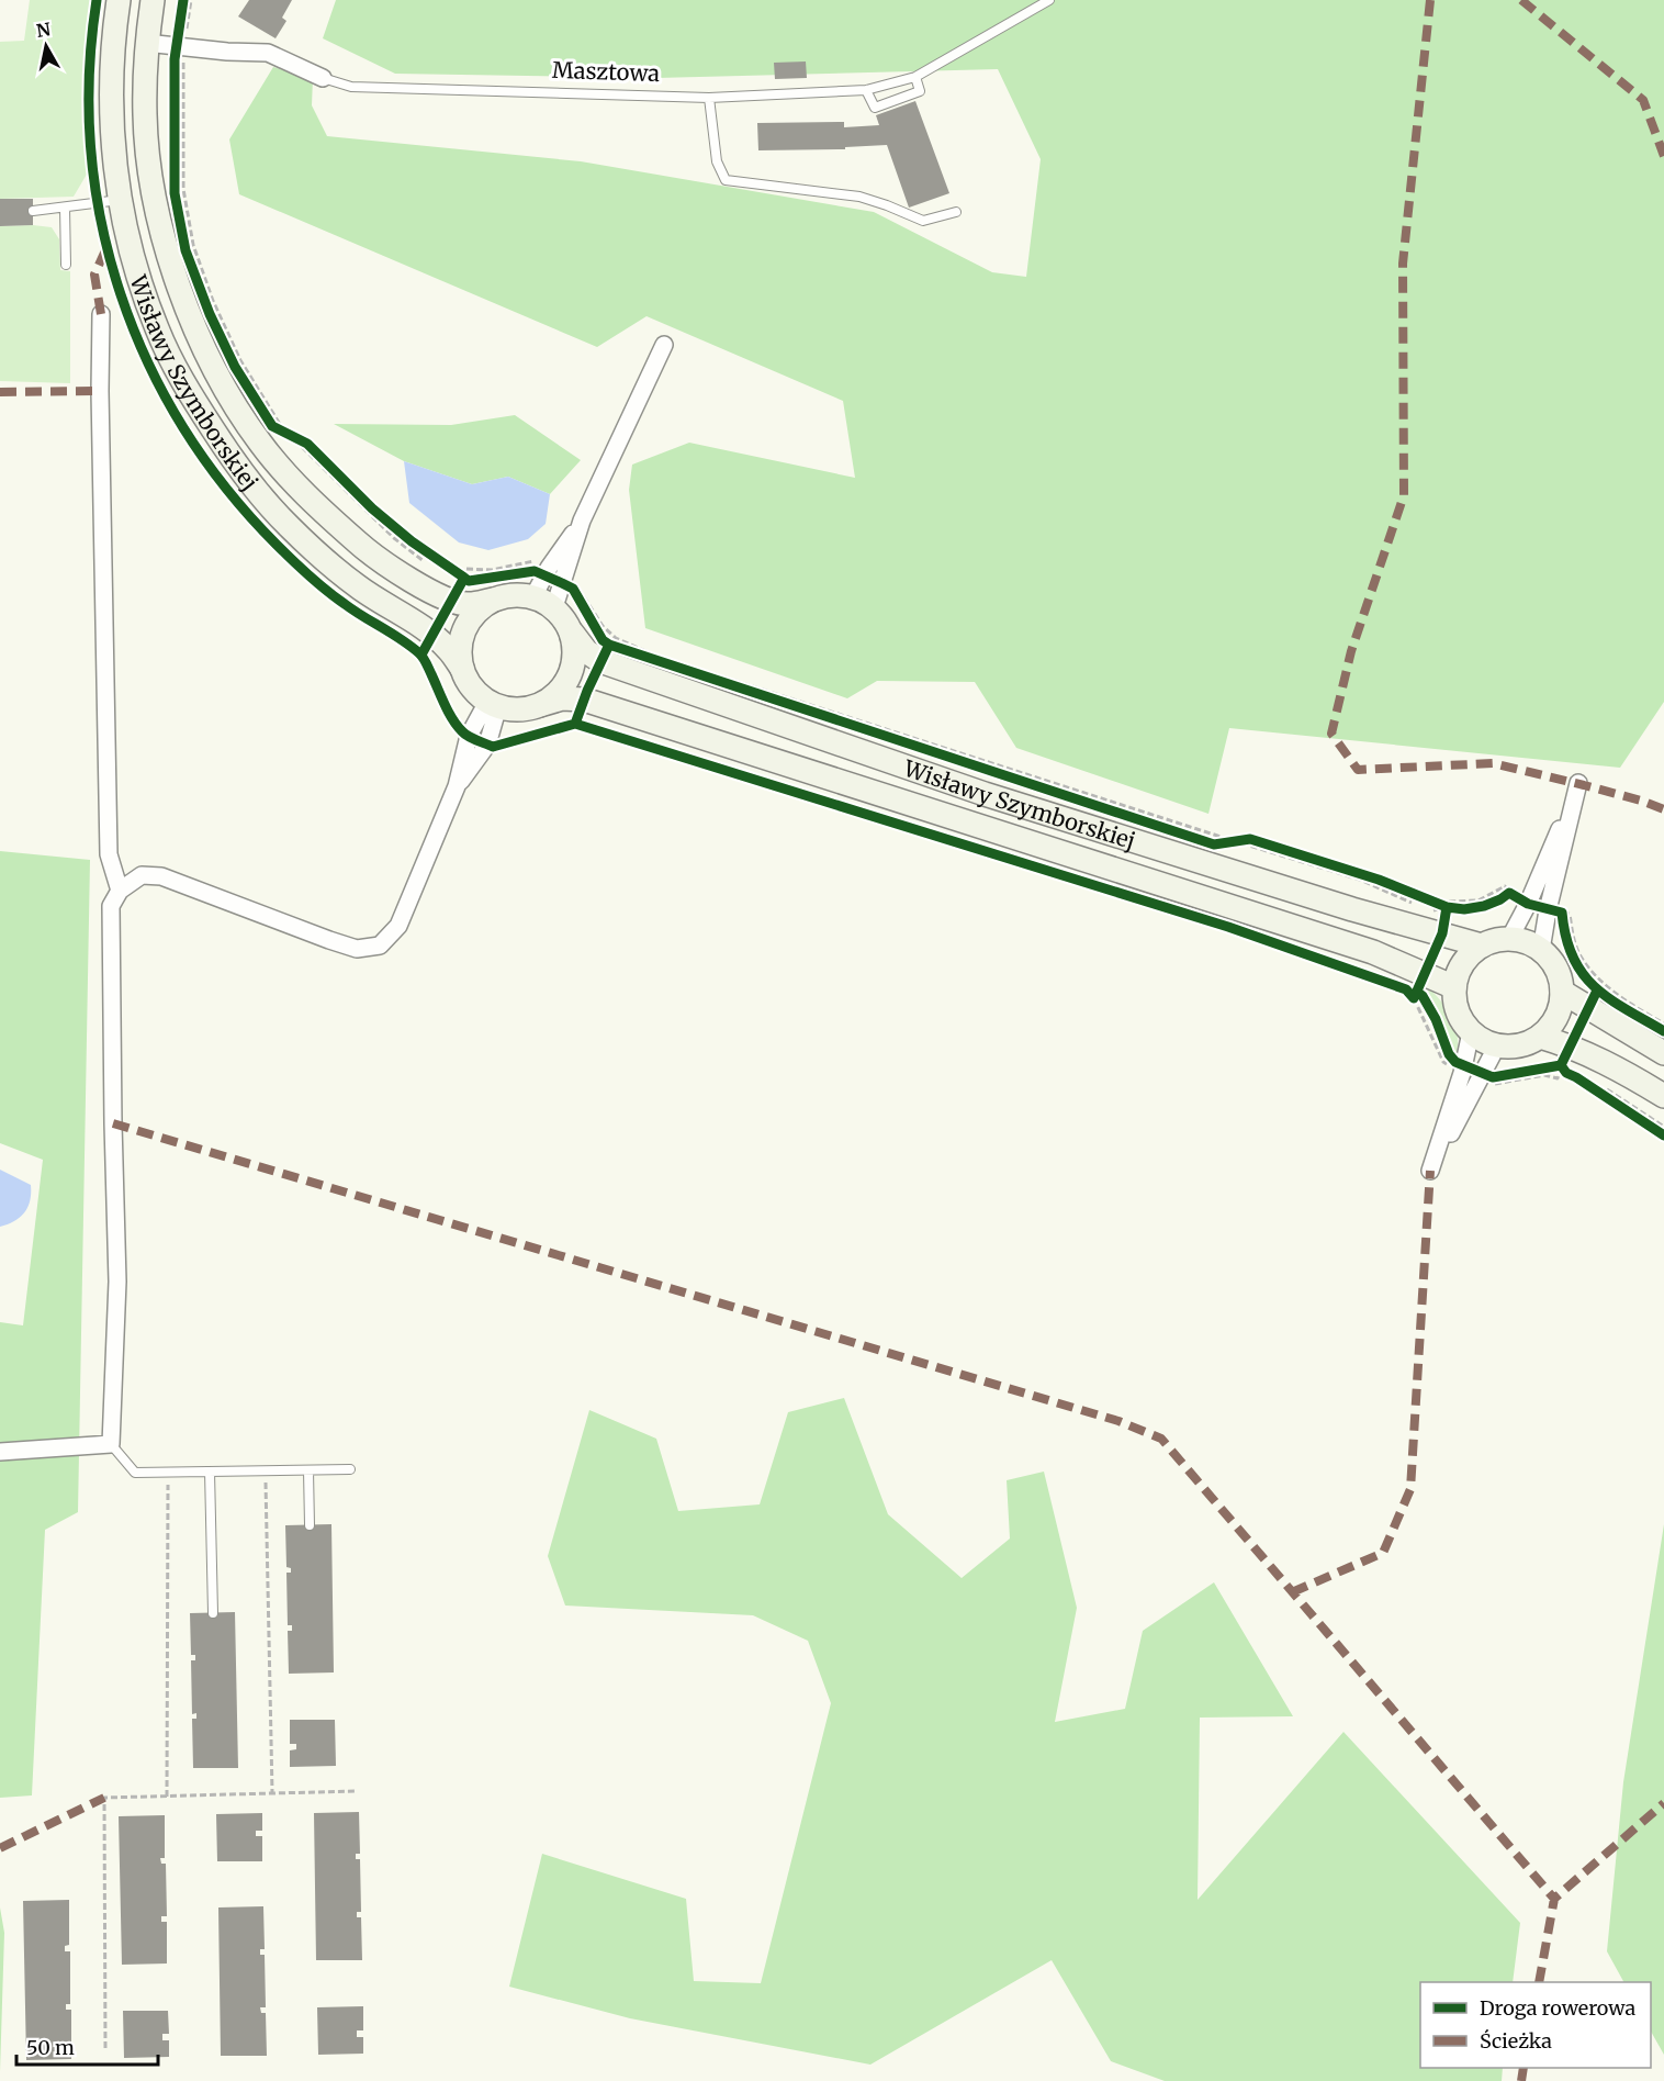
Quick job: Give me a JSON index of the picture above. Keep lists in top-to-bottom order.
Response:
{
  "streets": {
    "main road": ["Wisławy Szymborskiej"],
    "street": ["Masztowa"]
  },
  "crossings": [
    ["Masztowa", "Wisławy Szymborskiej"]
  ],
  "legend": ["Droga rowerowa", "Ścieżka"],
  "scale_bar": "50 m",
  "north": "top"
}
